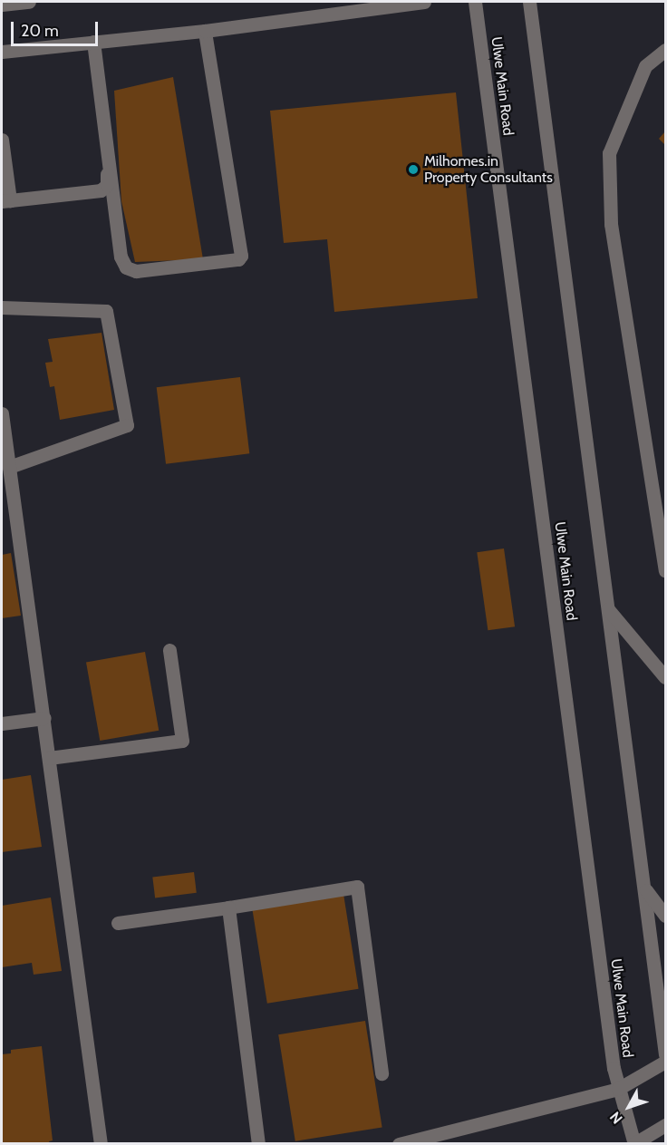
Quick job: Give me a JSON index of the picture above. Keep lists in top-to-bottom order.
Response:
{
  "streets": {
    "street": ["Ulwe Main Road"]
  },
  "places": ["Milhomes.in Property Consultants"],
  "scale_bar": "20 m",
  "north": "bottom left"
}
